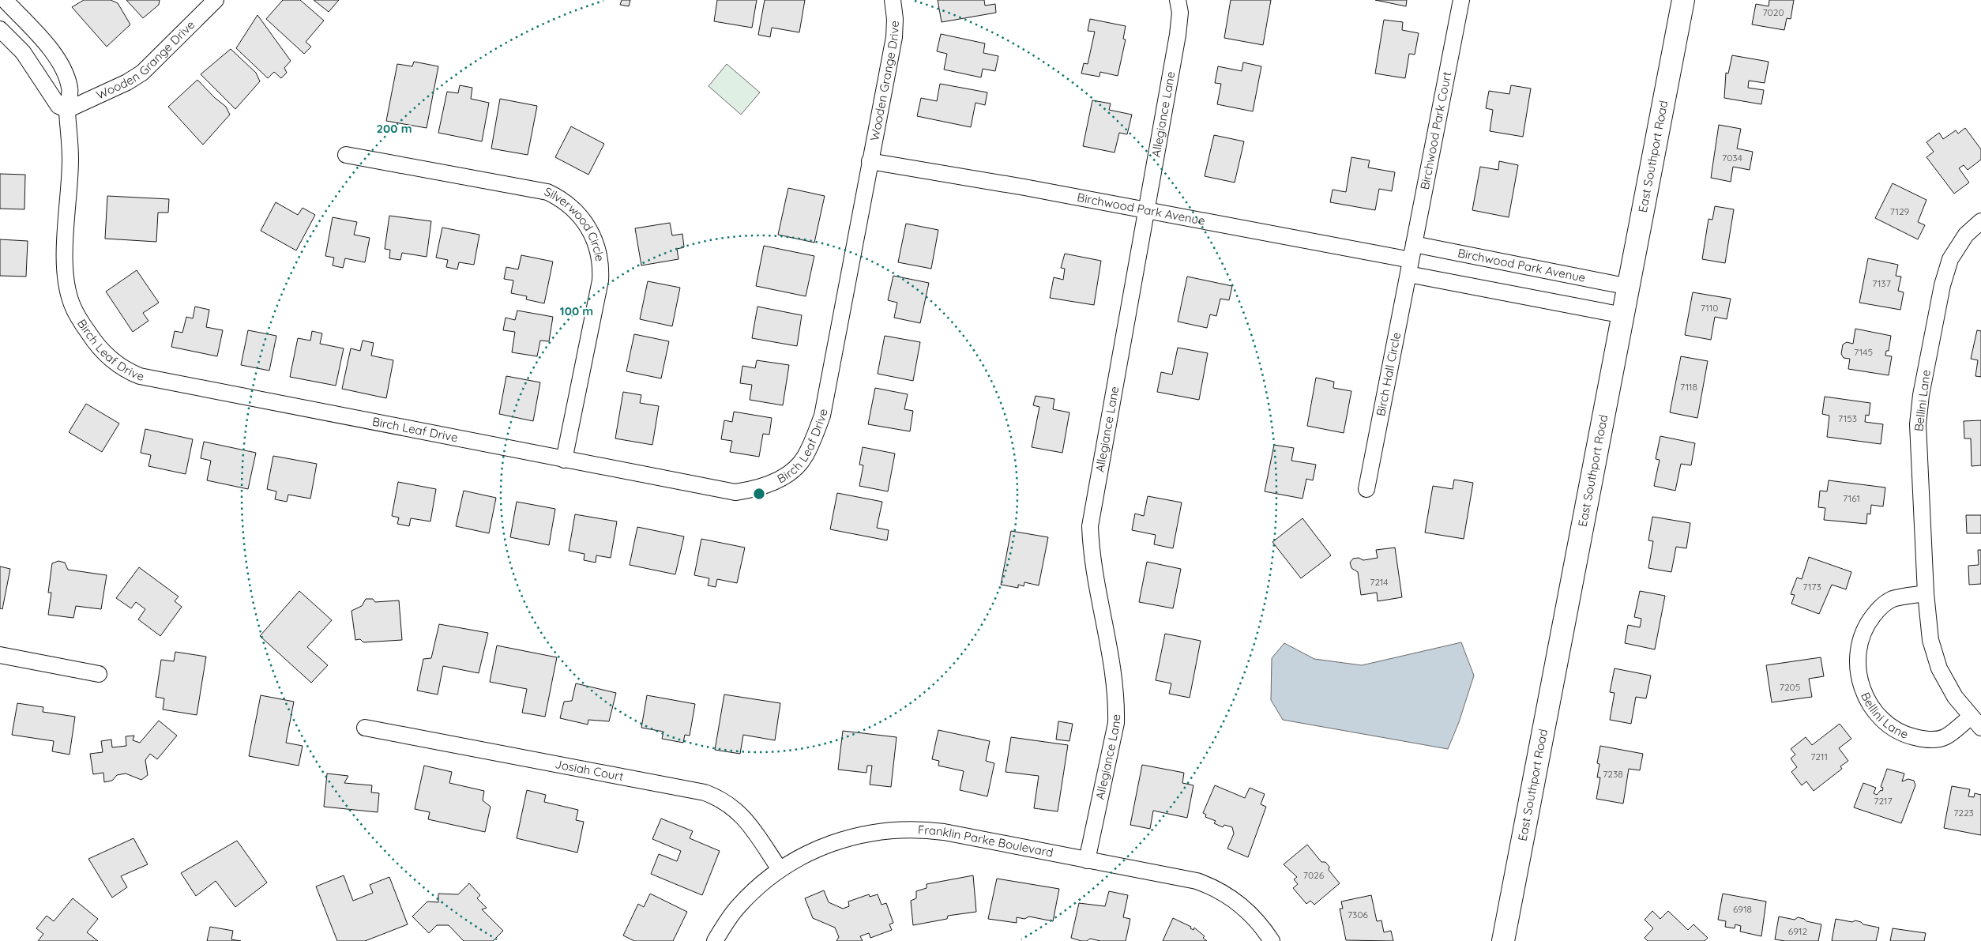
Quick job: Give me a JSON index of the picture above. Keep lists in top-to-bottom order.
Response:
{
  "streets": {
    "main road": ["East Southport Road"],
    "street": [
      "Wooden Grange Drive",
      "Allegiance Lane",
      "Birchwood Park Court",
      "Birchwood Park Avenue",
      "Silverwood Circle",
      "Birch Leaf Drive",
      "Birch Hall Circle",
      "Bellini Lane",
      "Josiah Court",
      "Franklin Parke Boulevard"
    ]
  },
  "crossings": [
    ["Wooden Grange Drive", "Birchwood Park Avenue"],
    ["Wooden Grange Drive", "Birch Leaf Drive"],
    ["Allegiance Lane", "Birchwood Park Avenue"],
    ["Allegiance Lane", "Franklin Parke Boulevard"],
    ["Birchwood Park Court", "Birchwood Park Avenue"],
    ["Birchwood Park Court", "Birch Hall Circle"],
    ["East Southport Road", "Birchwood Park Avenue"],
    ["Birchwood Park Avenue", "Birch Leaf Drive"],
    ["Birchwood Park Avenue", "Birch Hall Circle"],
    ["Silverwood Circle", "Birch Leaf Drive"],
    ["Josiah Court", "Franklin Parke Boulevard"]
  ],
  "house_numbers": [
    "7020",
    "7034",
    "7129",
    "7137",
    "7110",
    "7145",
    "7118",
    "7153",
    "7161",
    "7214",
    "7173",
    "7205",
    "7211",
    "7238",
    "7217",
    "7223",
    "7026",
    "6918",
    "7306",
    "6912"
  ],
  "rings": ["200 m", "100 m"]
}
